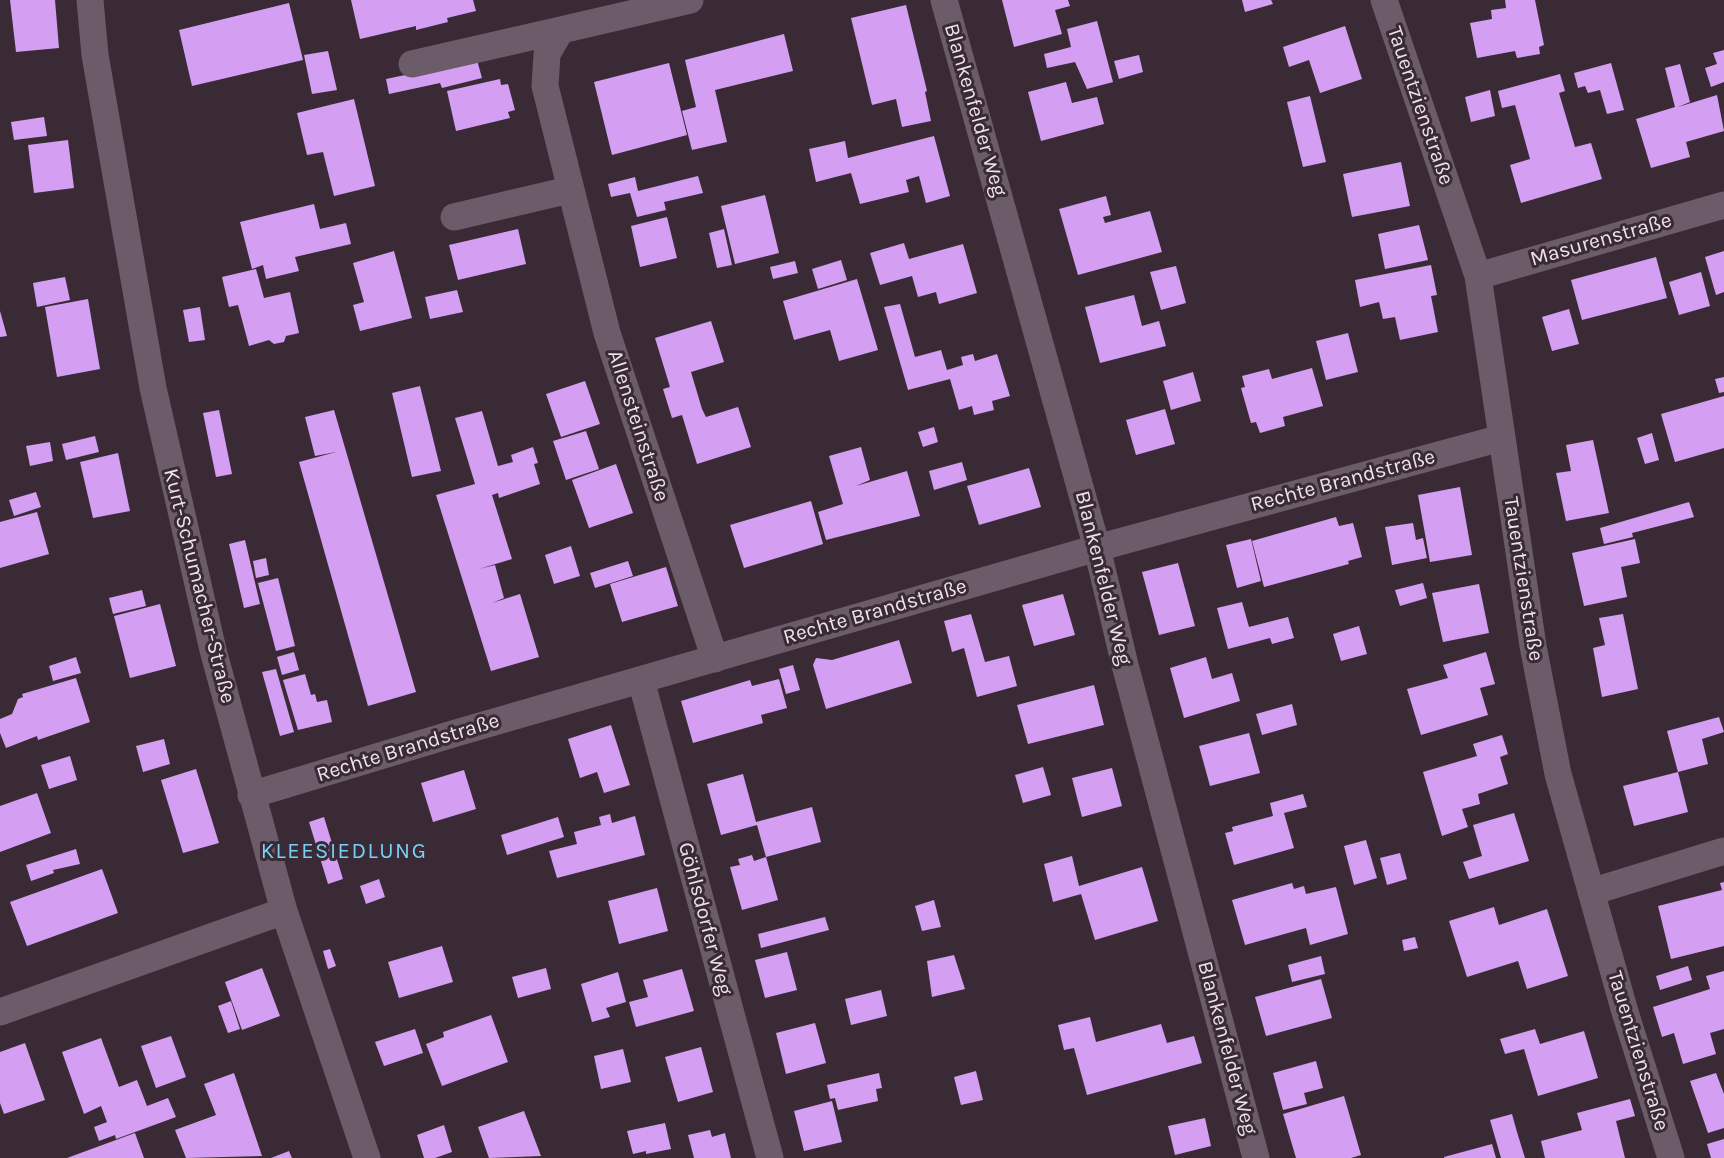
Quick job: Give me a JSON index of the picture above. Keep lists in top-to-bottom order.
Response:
{
  "streets": {
    "street": [
      "Tauentzienstraße",
      "Blankenfelder Weg",
      "Masurenstraße",
      "Allensteinstraße",
      "Rechte Brandstraße",
      "Kurt-Schumacher-Straße",
      "Göhlsdorfer Weg"
    ]
  },
  "crossings": [
    ["Tauentzienstraße", "Masurenstraße"],
    ["Tauentzienstraße", "Rechte Brandstraße"],
    ["Blankenfelder Weg", "Rechte Brandstraße"],
    ["Allensteinstraße", "Rechte Brandstraße"],
    ["Rechte Brandstraße", "Kurt-Schumacher-Straße"],
    ["Rechte Brandstraße", "Göhlsdorfer Weg"]
  ],
  "districts": ["KLEESIEDLUNG"]
}
